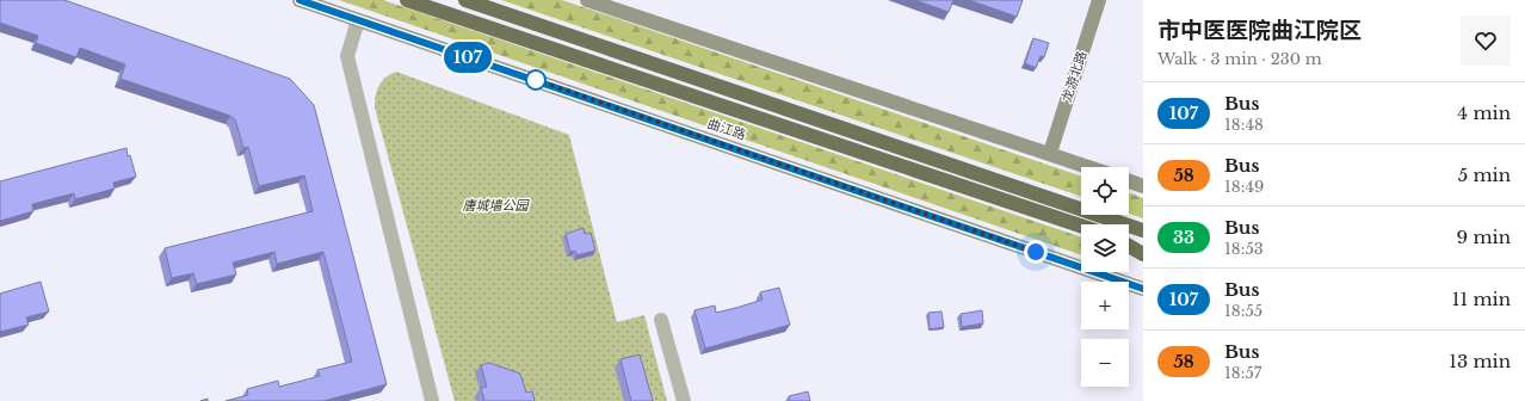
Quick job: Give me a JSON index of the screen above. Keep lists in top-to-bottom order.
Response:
{
  "streets": {
    "highway": ["曲江路"],
    "main road": ["龙游北路"]
  },
  "parks": ["唐城墙公园"],
  "lines": ["bus line 107"],
  "page": {
    "on_map": "107",
    "heading": ["市中医医院曲江院区", "Walk · 3 min · 230 m"],
    "list": [
      {
        "mark": "107",
        "name": "Bus",
        "note": "18:48",
        "value": "4 min"
      },
      {
        "mark": "58",
        "name": "Bus",
        "note": "18:49",
        "value": "5 min"
      },
      {
        "mark": "33",
        "name": "Bus",
        "note": "18:53",
        "value": "9 min"
      },
      {
        "mark": "107",
        "name": "Bus",
        "note": "18:55",
        "value": "11 min"
      },
      {
        "mark": "58",
        "name": "Bus",
        "note": "18:57",
        "value": "13 min"
      }
    ],
    "map_buttons": ["+", "−"]
  }
}
